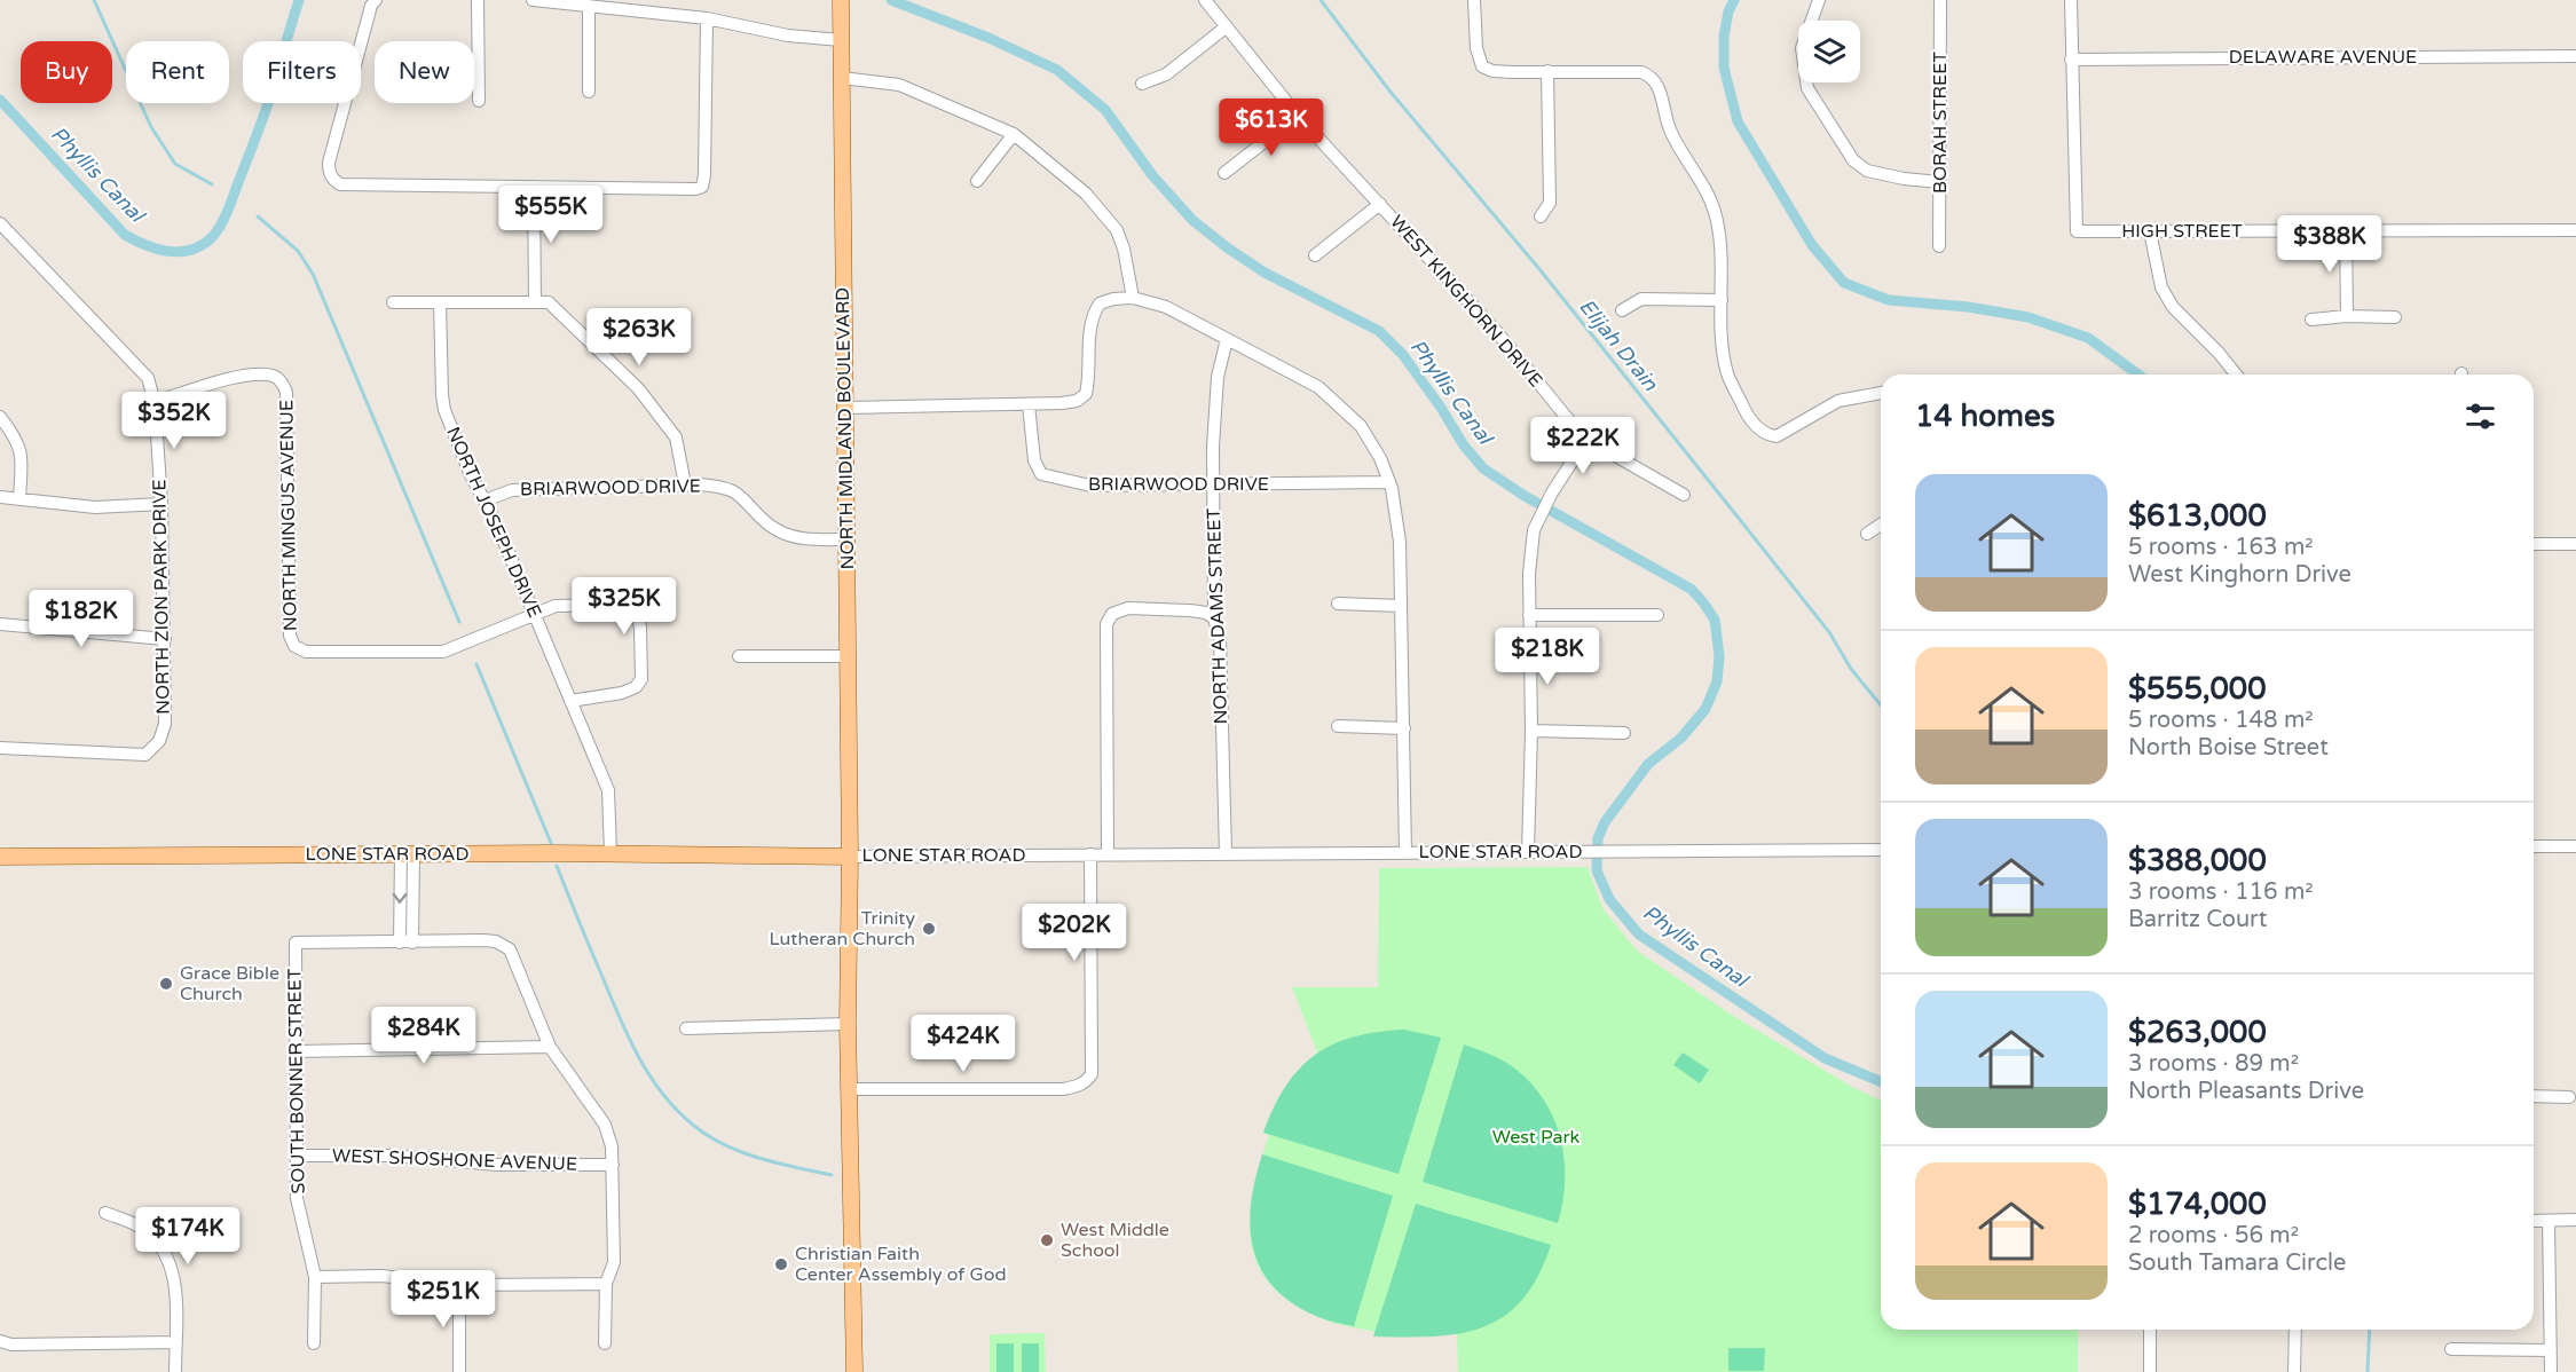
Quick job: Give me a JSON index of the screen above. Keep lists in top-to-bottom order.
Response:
{
  "streets": {
    "main road": ["NORTH MIDLAND BOULEVARD", "LONE STAR ROAD"],
    "street": [
      "DELAWARE AVENUE",
      "BORAH STREET",
      "HIGH STREET",
      "WEST KINGHORN DRIVE",
      "BRIARWOOD DRIVE",
      "NORTH MINGUS AVENUE",
      "NORTH JOSEPH DRIVE",
      "NORTH ZION PARK DRIVE",
      "NORTH ADAMS STREET",
      "SOUTH BONNER STREET",
      "WEST SHOSHONE AVENUE"
    ]
  },
  "crossings": [
    ["DELAWARE AVENUE", "HIGH STREET"],
    ["NORTH MIDLAND BOULEVARD", "BRIARWOOD DRIVE"],
    ["NORTH MIDLAND BOULEVARD", "LONE STAR ROAD"],
    ["BRIARWOOD DRIVE", "NORTH JOSEPH DRIVE"],
    ["BRIARWOOD DRIVE", "NORTH ADAMS STREET"],
    ["NORTH MINGUS AVENUE", "NORTH JOSEPH DRIVE"],
    ["NORTH MINGUS AVENUE", "NORTH ZION PARK DRIVE"],
    ["NORTH JOSEPH DRIVE", "LONE STAR ROAD"],
    ["NORTH ADAMS STREET", "LONE STAR ROAD"],
    ["SOUTH BONNER STREET", "WEST SHOSHONE AVENUE"]
  ],
  "water": ["Phyllis Canal", "Elijah Drain"],
  "parks": ["West Park"],
  "places": [
    "Trinity Lutheran Church",
    "Grace Bible Church",
    "West Middle School",
    "Christian Faith Center Assembly of God"
  ],
  "page": {
    "chip": [
      "Buy",
      "Rent",
      "Filters",
      "New"
    ],
    "price": [
      "$613K",
      "$555K",
      "$388K",
      "$263K",
      "$352K",
      "$222K",
      "$325K",
      "$182K",
      "$218K",
      "$202K",
      "$284K",
      "$424K",
      "$174K",
      "$251K"
    ],
    "heading": "14 homes",
    "list": [
      {
        "name": "$613,000",
        "note": "5 rooms · 163 m² · West Kinghorn Drive"
      },
      {
        "name": "$555,000",
        "note": "5 rooms · 148 m² · North Boise Street"
      },
      {
        "name": "$388,000",
        "note": "3 rooms · 116 m² · Barritz Court"
      },
      {
        "name": "$263,000",
        "note": "3 rooms · 89 m² · North Pleasants Drive"
      },
      {
        "name": "$174,000",
        "note": "2 rooms · 56 m² · South Tamara Circle"
      }
    ]
  }
}
